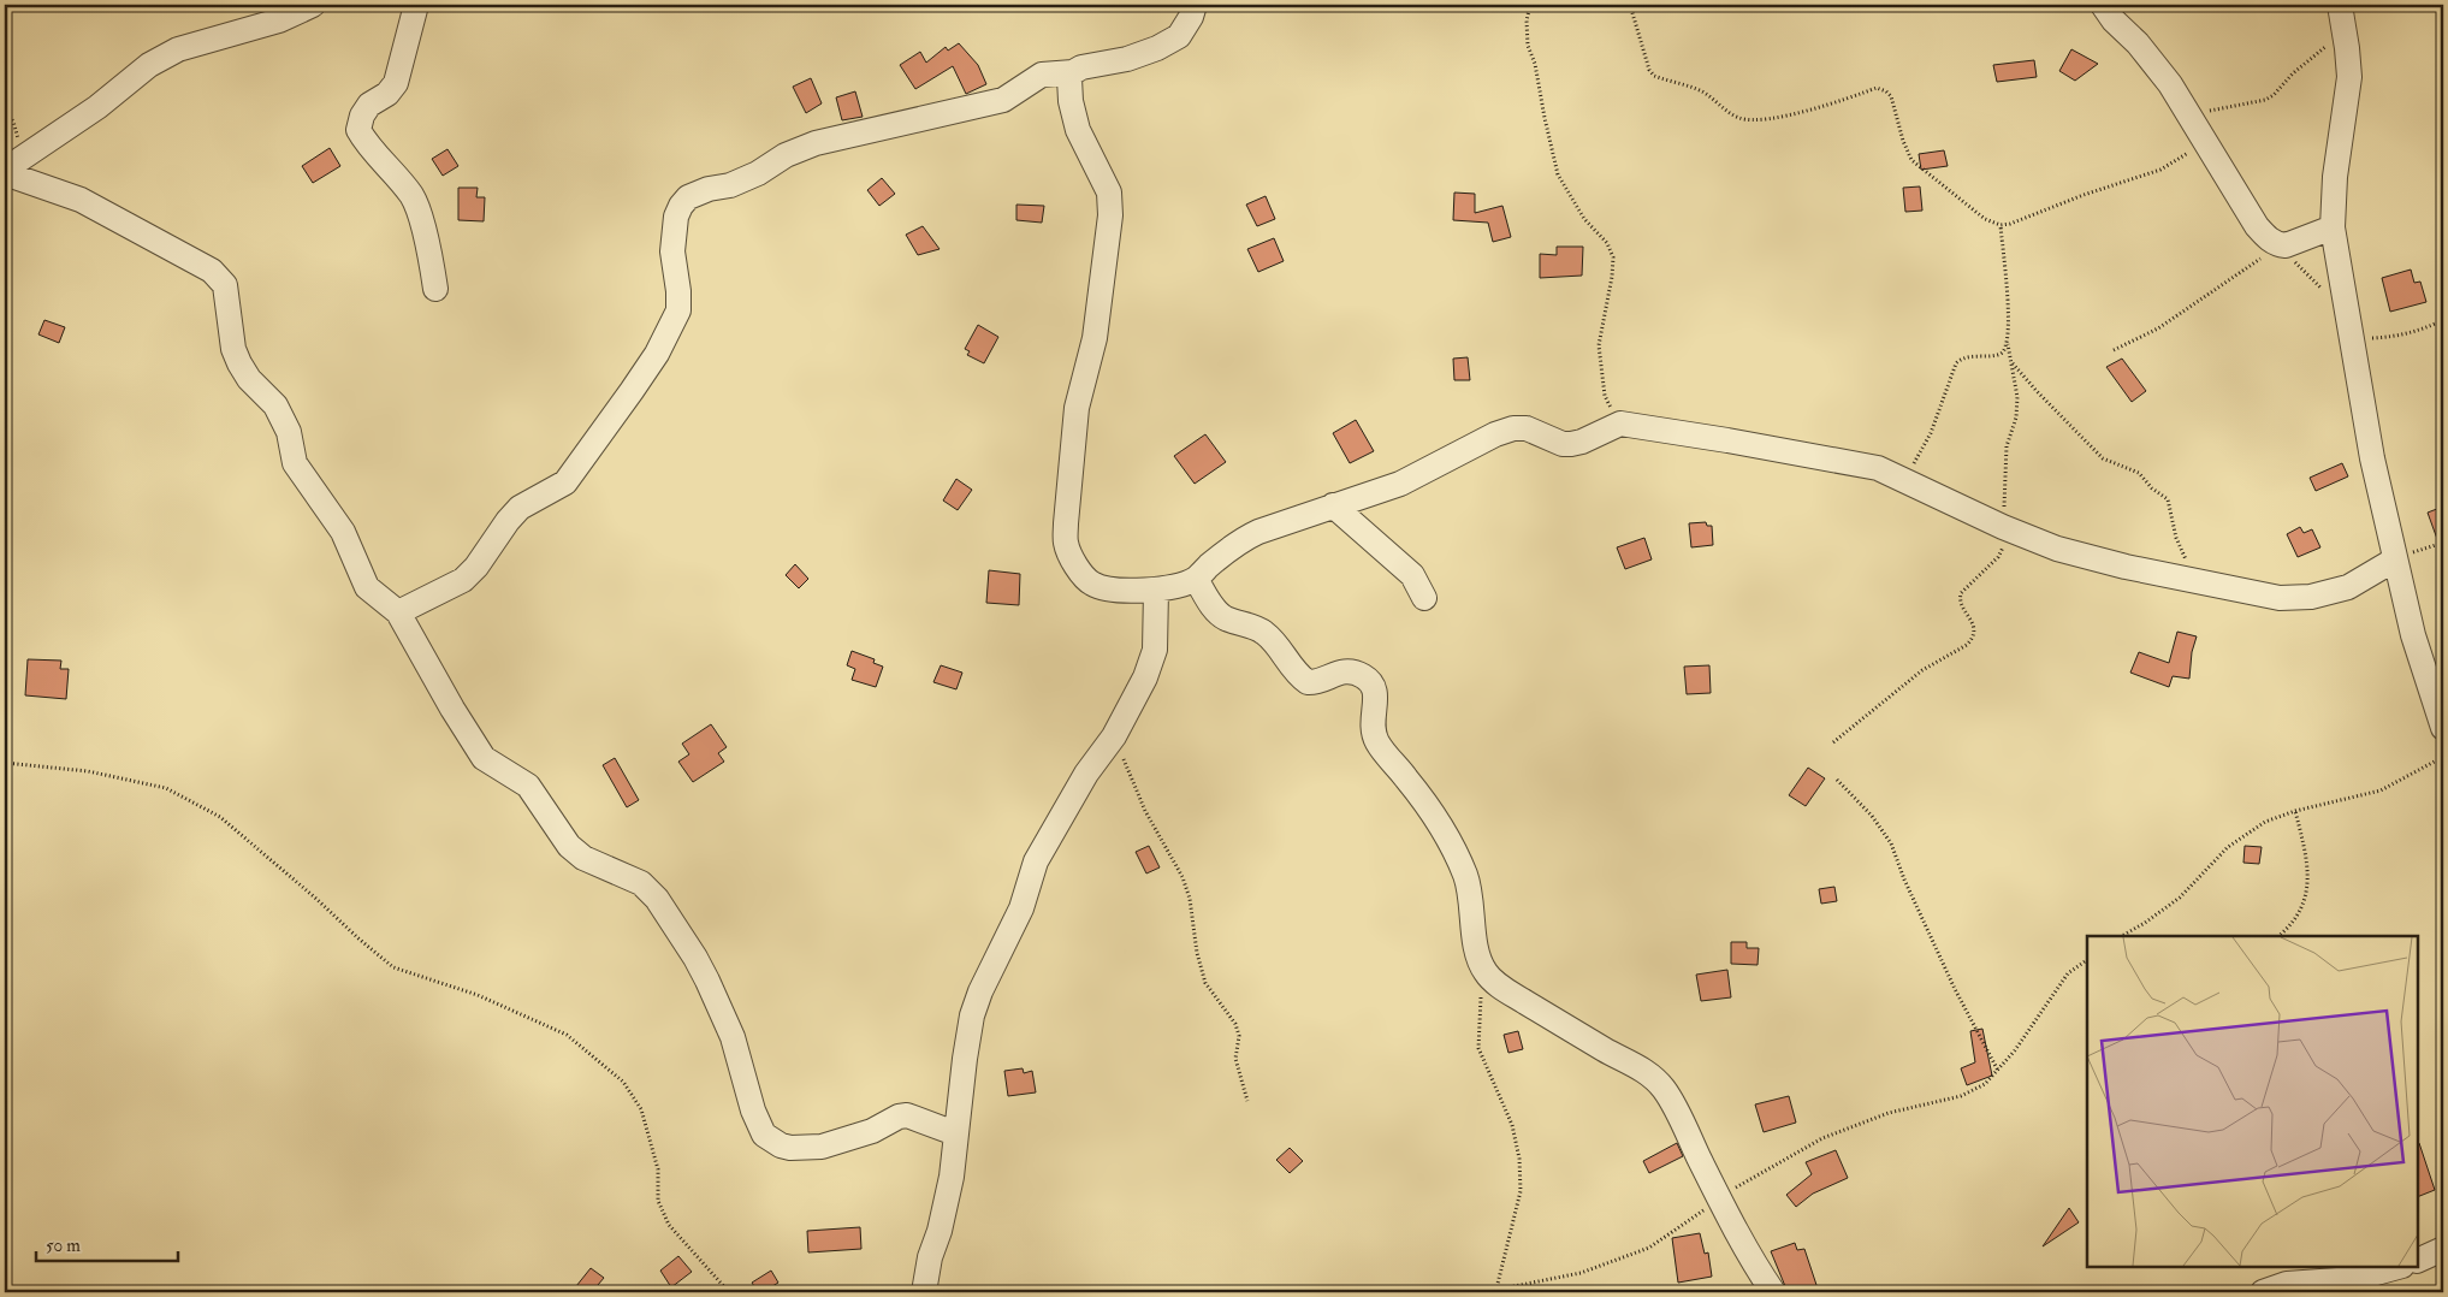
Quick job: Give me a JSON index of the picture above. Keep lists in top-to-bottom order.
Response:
{
  "scale_bar": "50 m"
}
